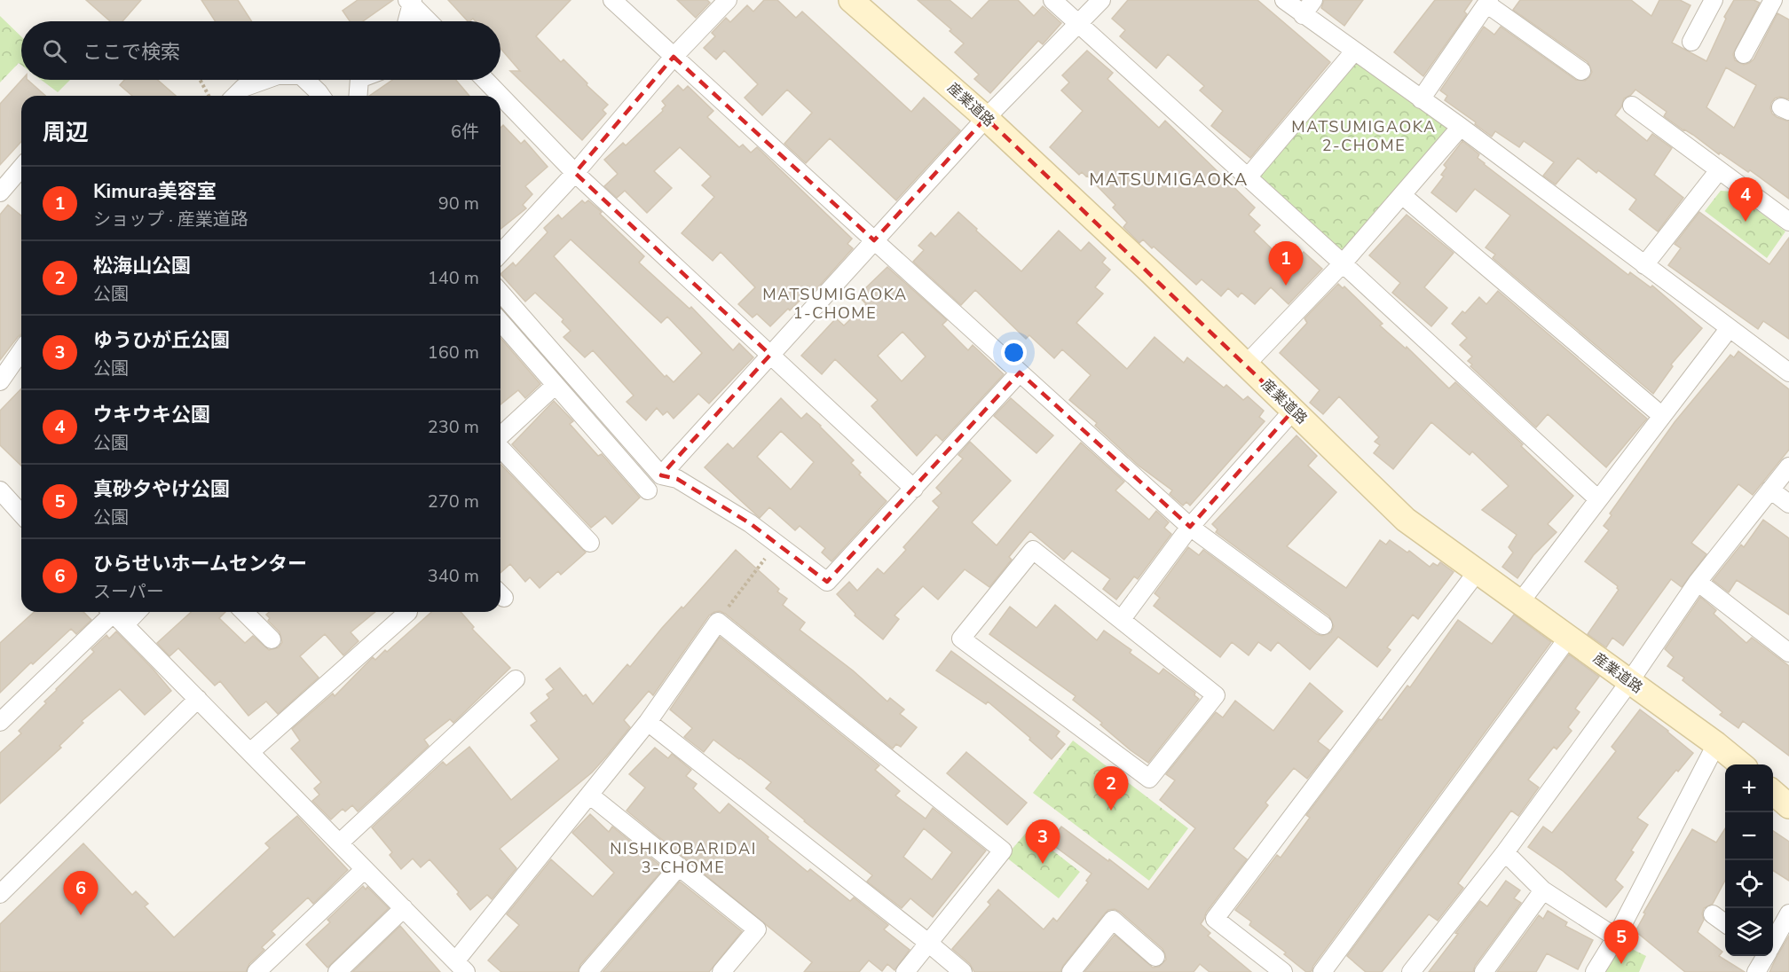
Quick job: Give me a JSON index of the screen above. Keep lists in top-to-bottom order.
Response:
{
  "streets": {
    "street": ["産業道路"]
  },
  "districts": [
    "MATSUMIGAOKA 2-CHOME",
    "MATSUMIGAOKA",
    "MATSUMIGAOKA 1-CHOME",
    "NISHIKOBARIDAI 3-CHOME"
  ],
  "page": {
    "search": "ここで検索",
    "heading": ["周辺", "6件"],
    "list": [
      {
        "mark": "1",
        "name": "Kimura美容室",
        "note": "ショップ · 産業道路",
        "value": "90 m"
      },
      {
        "mark": "2",
        "name": "松海山公園",
        "note": "公園",
        "value": "140 m"
      },
      {
        "mark": "3",
        "name": "ゆうひが丘公園",
        "note": "公園",
        "value": "160 m"
      },
      {
        "mark": "4",
        "name": "ウキウキ公園",
        "note": "公園",
        "value": "230 m"
      },
      {
        "mark": "5",
        "name": "真砂夕やけ公園",
        "note": "公園",
        "value": "270 m"
      },
      {
        "mark": "6",
        "name": "ひらせいホームセンター",
        "note": "スーパー",
        "value": "340 m"
      }
    ],
    "pins": [
      "4",
      "1",
      "2",
      "3",
      "6",
      "5"
    ],
    "map_buttons": ["+", "−"]
  }
}
